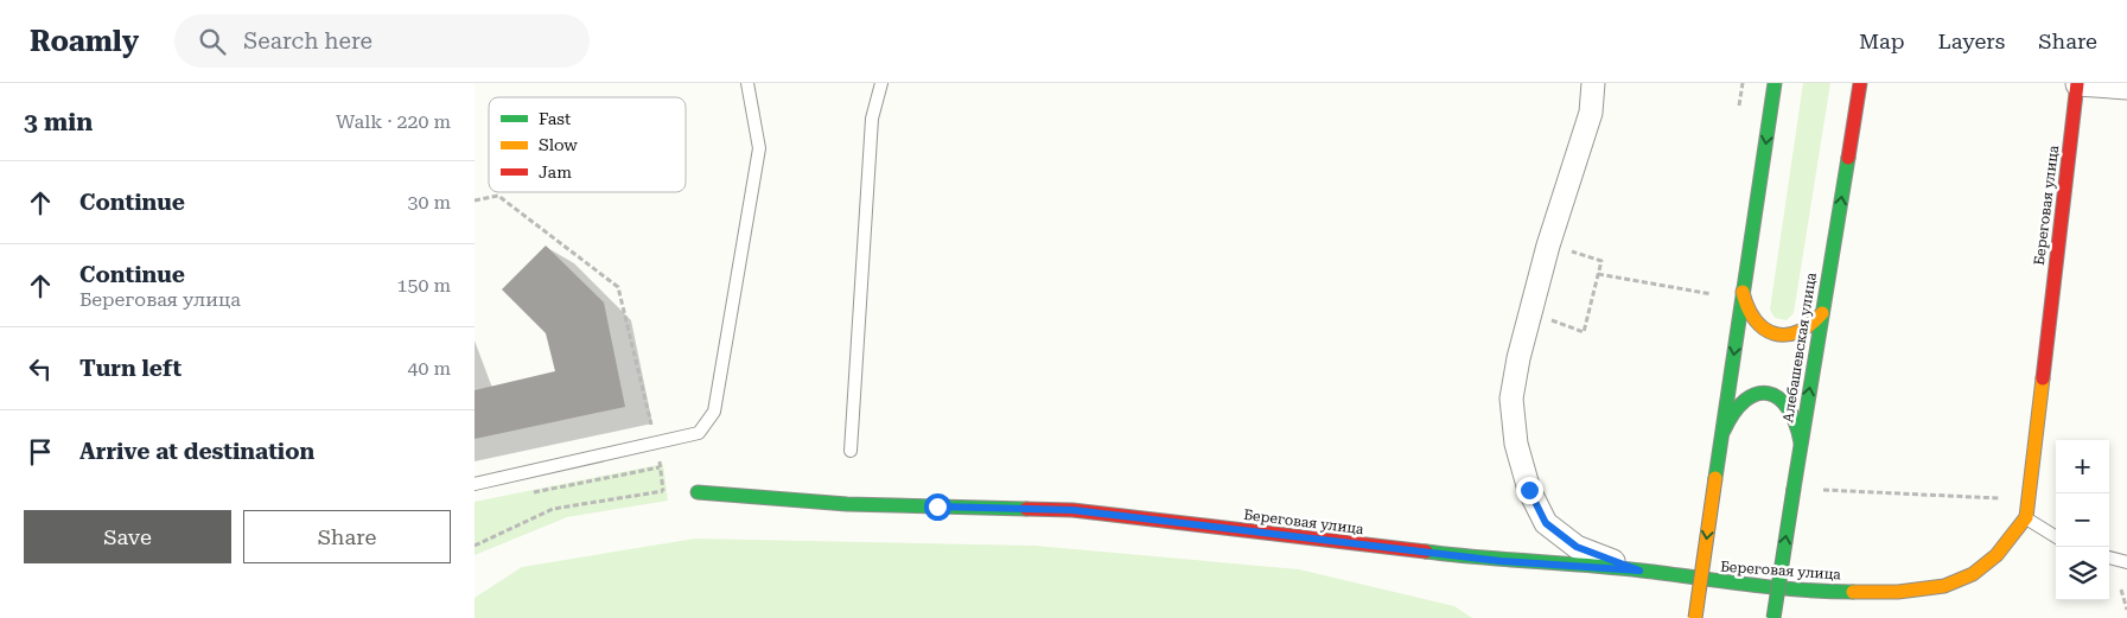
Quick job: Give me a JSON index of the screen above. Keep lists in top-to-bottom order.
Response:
{
  "streets": {
    "street": ["Береговая улица", "Алебашевская улица"]
  },
  "legend": ["Fast", "Slow", "Jam"],
  "page": {
    "header": "Roamly",
    "search": "Search here",
    "nav": ["Map", "Layers", "Share"],
    "heading": ["3 min", "Walk · 220 m"],
    "list": [
      ["Continue", "30 m"],
      ["Continue", "Береговая улица", "150 m"],
      ["Turn left", "40 m"],
      "Arrive at destination"
    ],
    "map_buttons": ["+", "−"],
    "buttons": ["Save", "Share"]
  }
}
